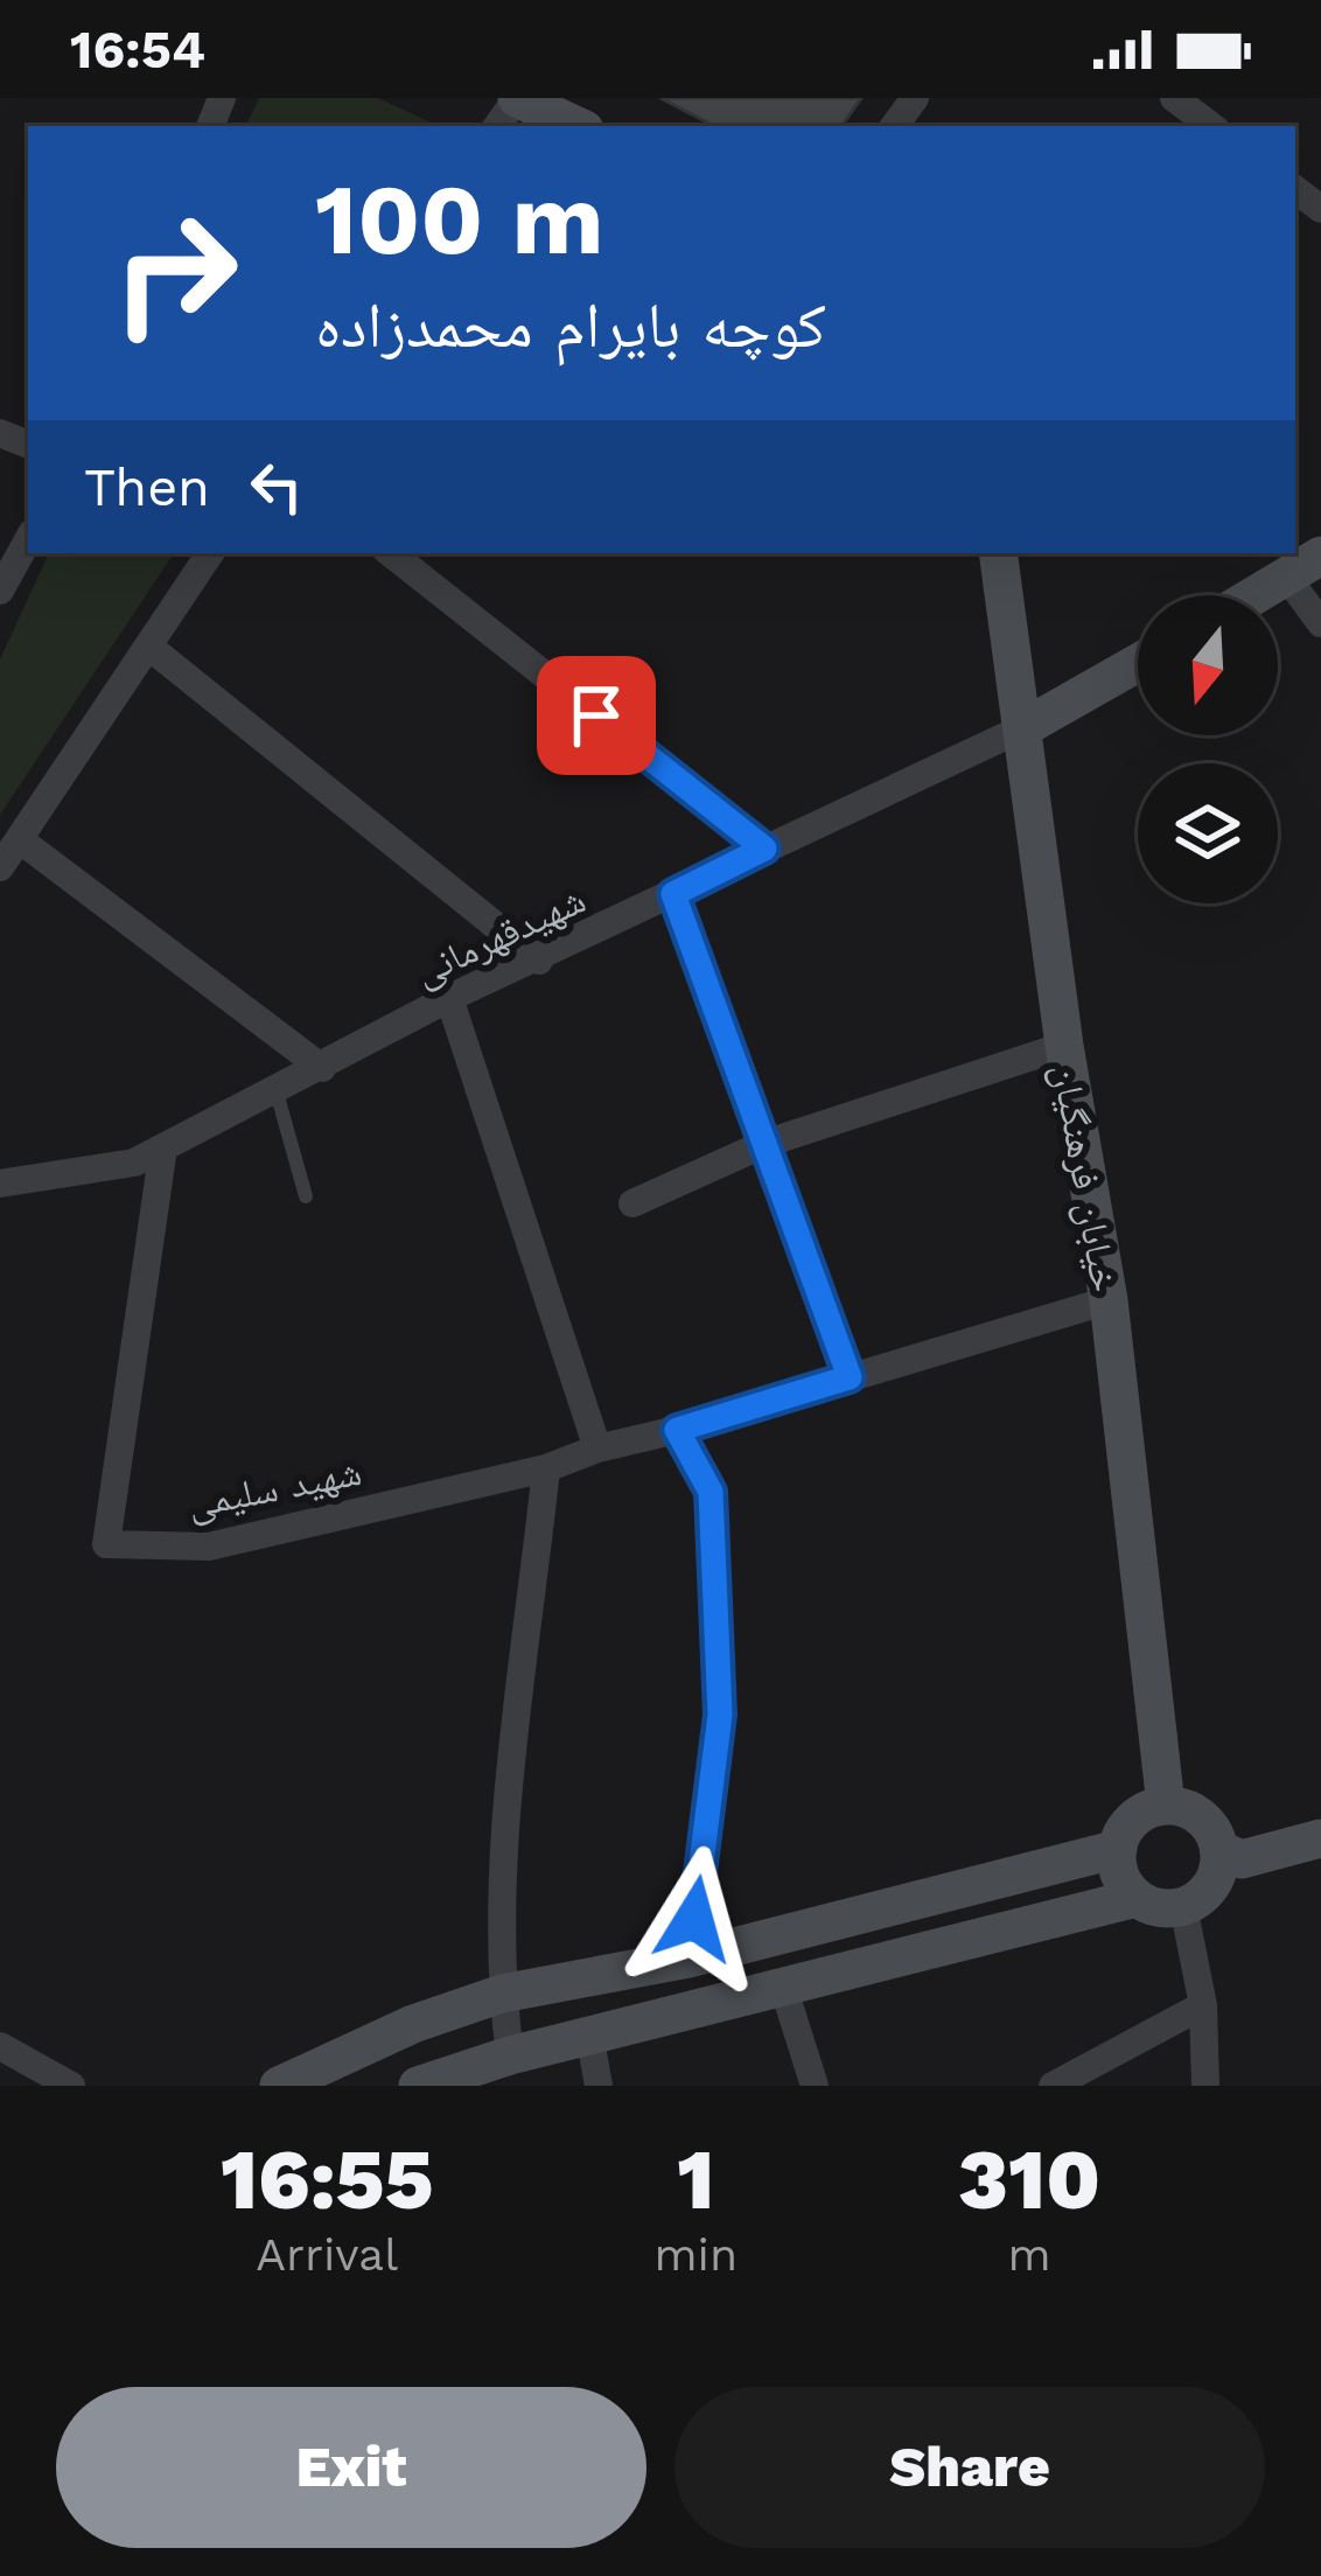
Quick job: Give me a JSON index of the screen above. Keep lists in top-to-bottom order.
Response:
{
  "streets": {
    "street": ["شهیدقهرمانی", "خیابان فرهنگیان", "شهید سلیمی"]
  },
  "crossings": [
    ["شهیدقهرمانی", "خیابان فرهنگیان"],
    ["شهیدقهرمانی", "شهید سلیمی"],
    ["خیابان فرهنگیان", "شهید سلیمی"]
  ],
  "north": "bottom",
  "page": {
    "status": "16:54",
    "turn": ["100 m", "کوچه بایرام محمدزاده"],
    "then": "Then",
    "eta": [
      "16:55",
      "Arrival",
      "1",
      "min",
      "310",
      "m"
    ],
    "buttons": ["Exit", "Share"]
  }
}
